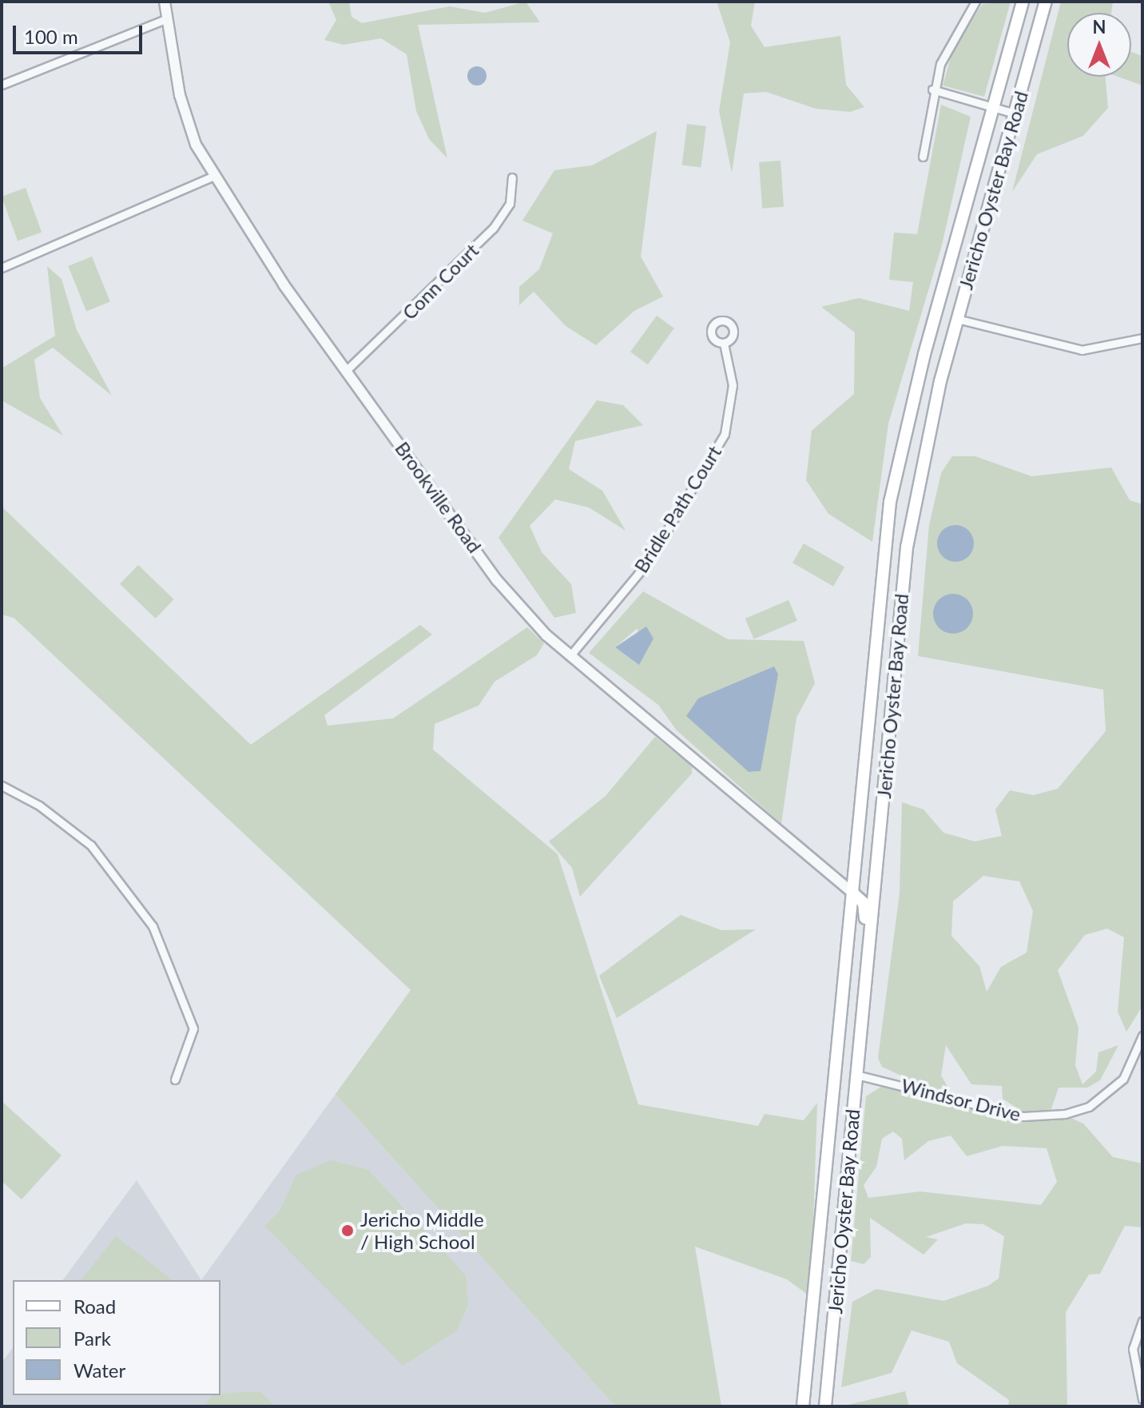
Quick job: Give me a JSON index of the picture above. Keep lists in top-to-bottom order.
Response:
{
  "streets": {
    "main road": ["Jericho Oyster Bay Road"],
    "street": [
      "Conn Court",
      "Brookville Road",
      "Bridle Path Court",
      "Windsor Drive"
    ]
  },
  "crossings": [
    ["Jericho Oyster Bay Road", "Brookville Road"],
    ["Jericho Oyster Bay Road", "Windsor Drive"],
    ["Conn Court", "Brookville Road"],
    ["Brookville Road", "Bridle Path Court"]
  ],
  "places": ["Jericho Middle / High School"],
  "legend": ["Road", "Park", "Water"],
  "scale_bar": "100 m",
  "north": "top"
}
